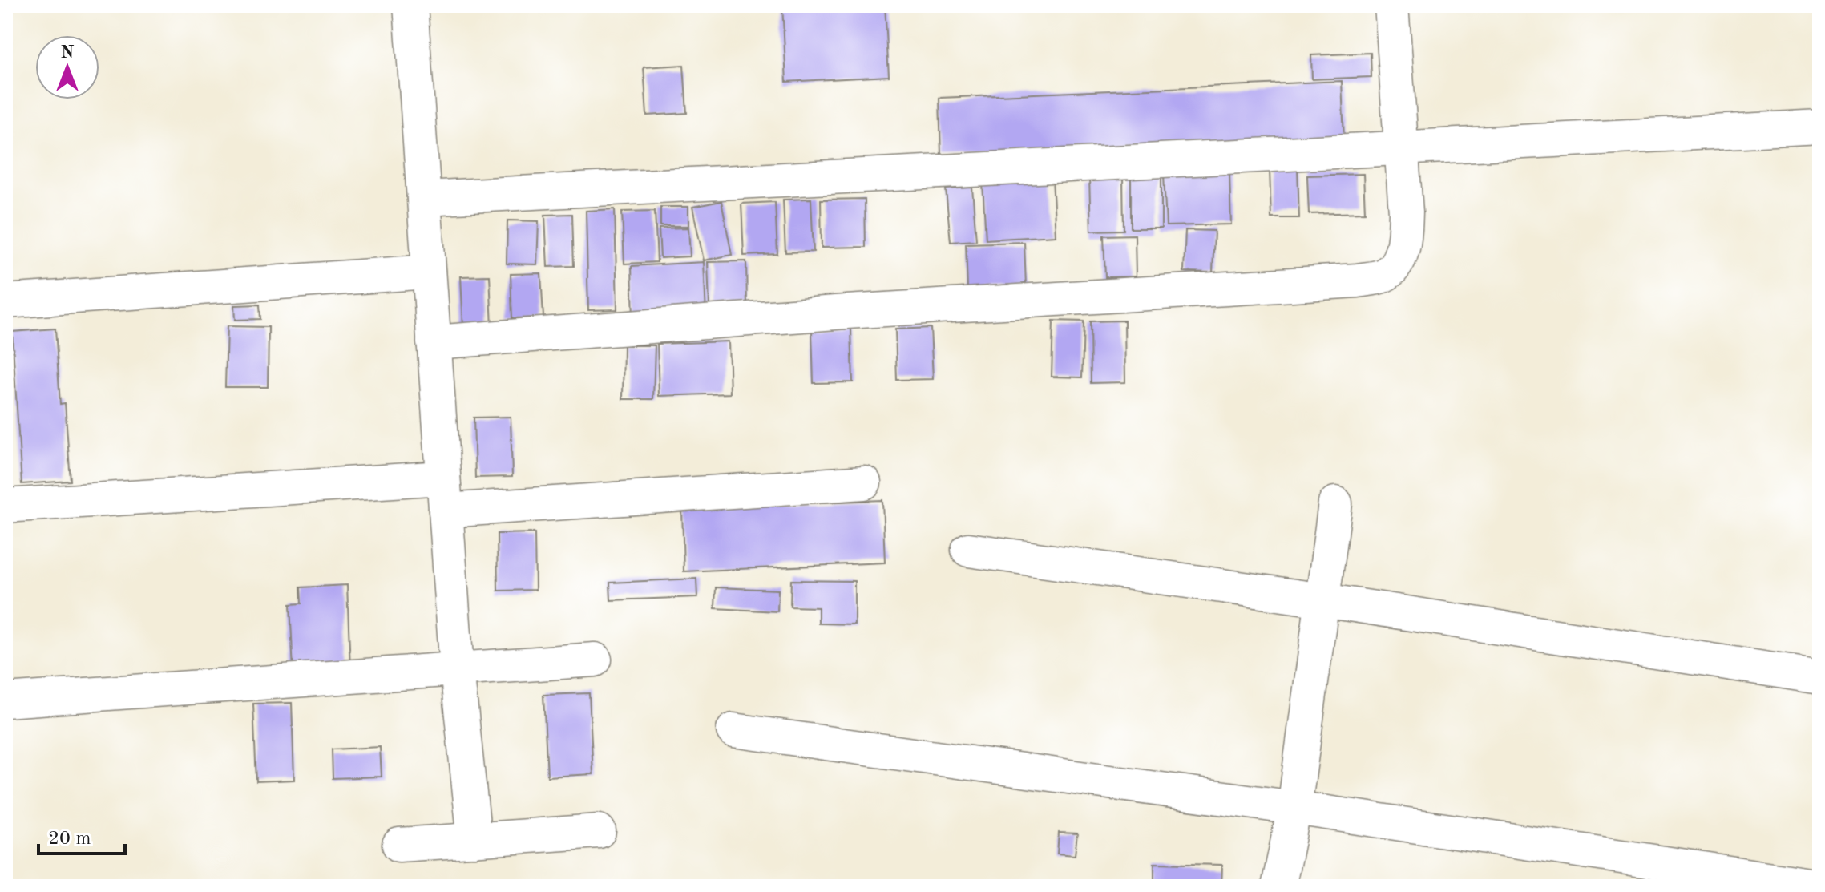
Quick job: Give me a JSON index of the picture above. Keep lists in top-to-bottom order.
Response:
{
  "scale_bar": "20 m",
  "north": "top"
}
